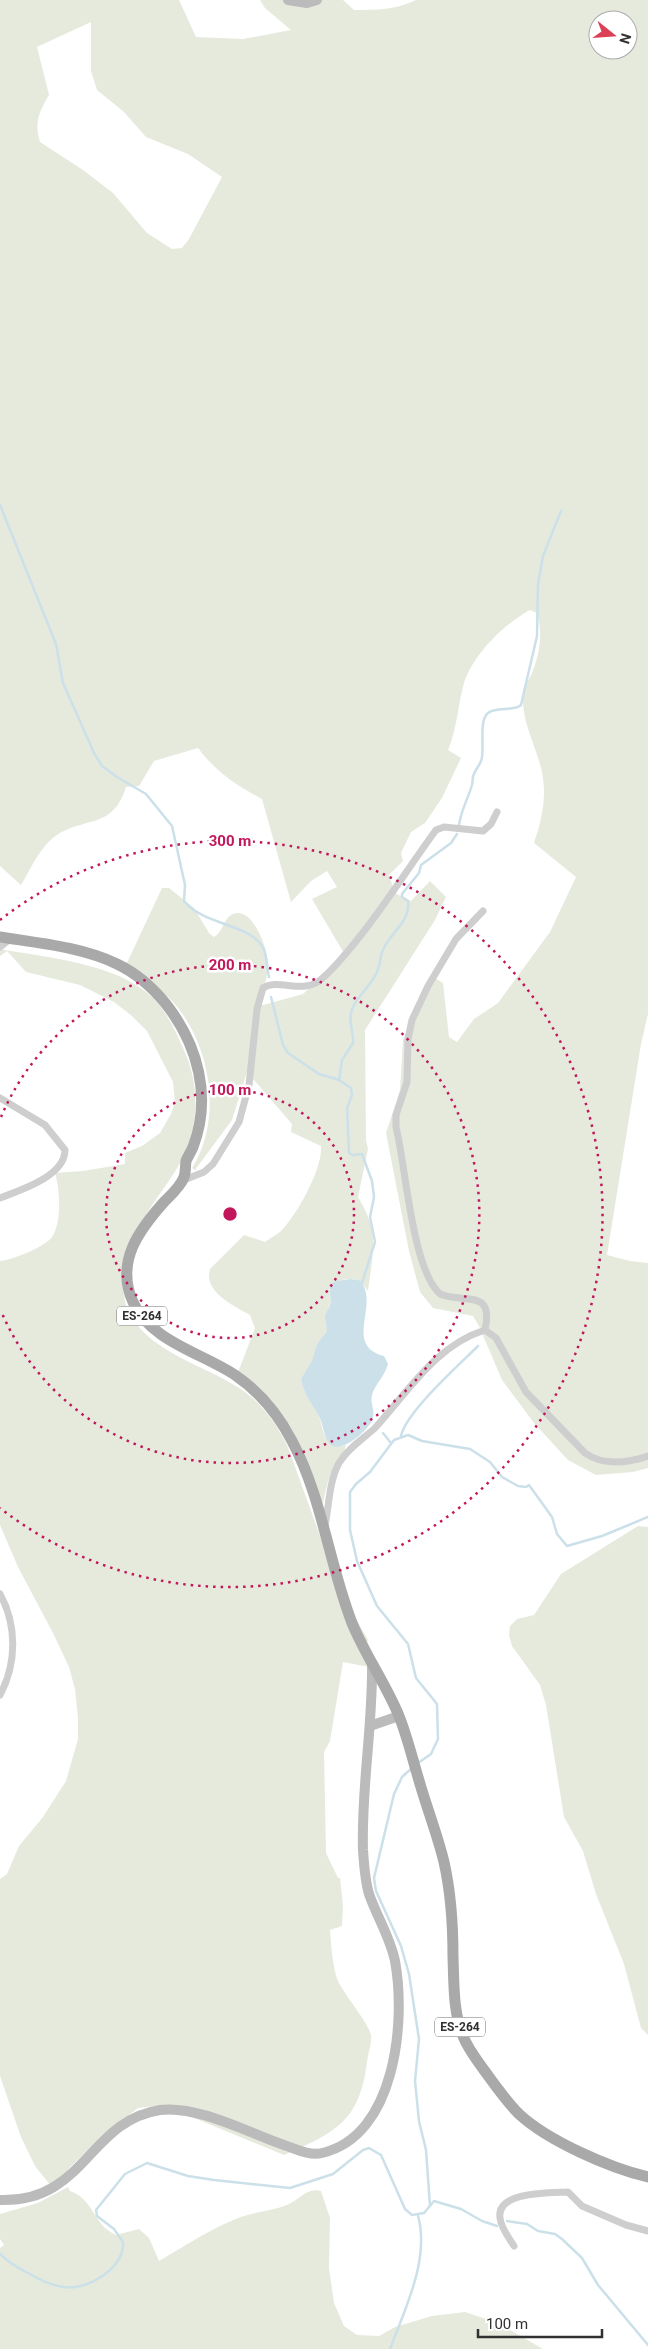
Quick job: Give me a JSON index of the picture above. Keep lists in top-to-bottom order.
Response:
{
  "streets": {
    "main road": ["ES-264"]
  },
  "scale_bar": "100 m",
  "north": "right",
  "rings": ["300 m", "200 m", "100 m"]
}
